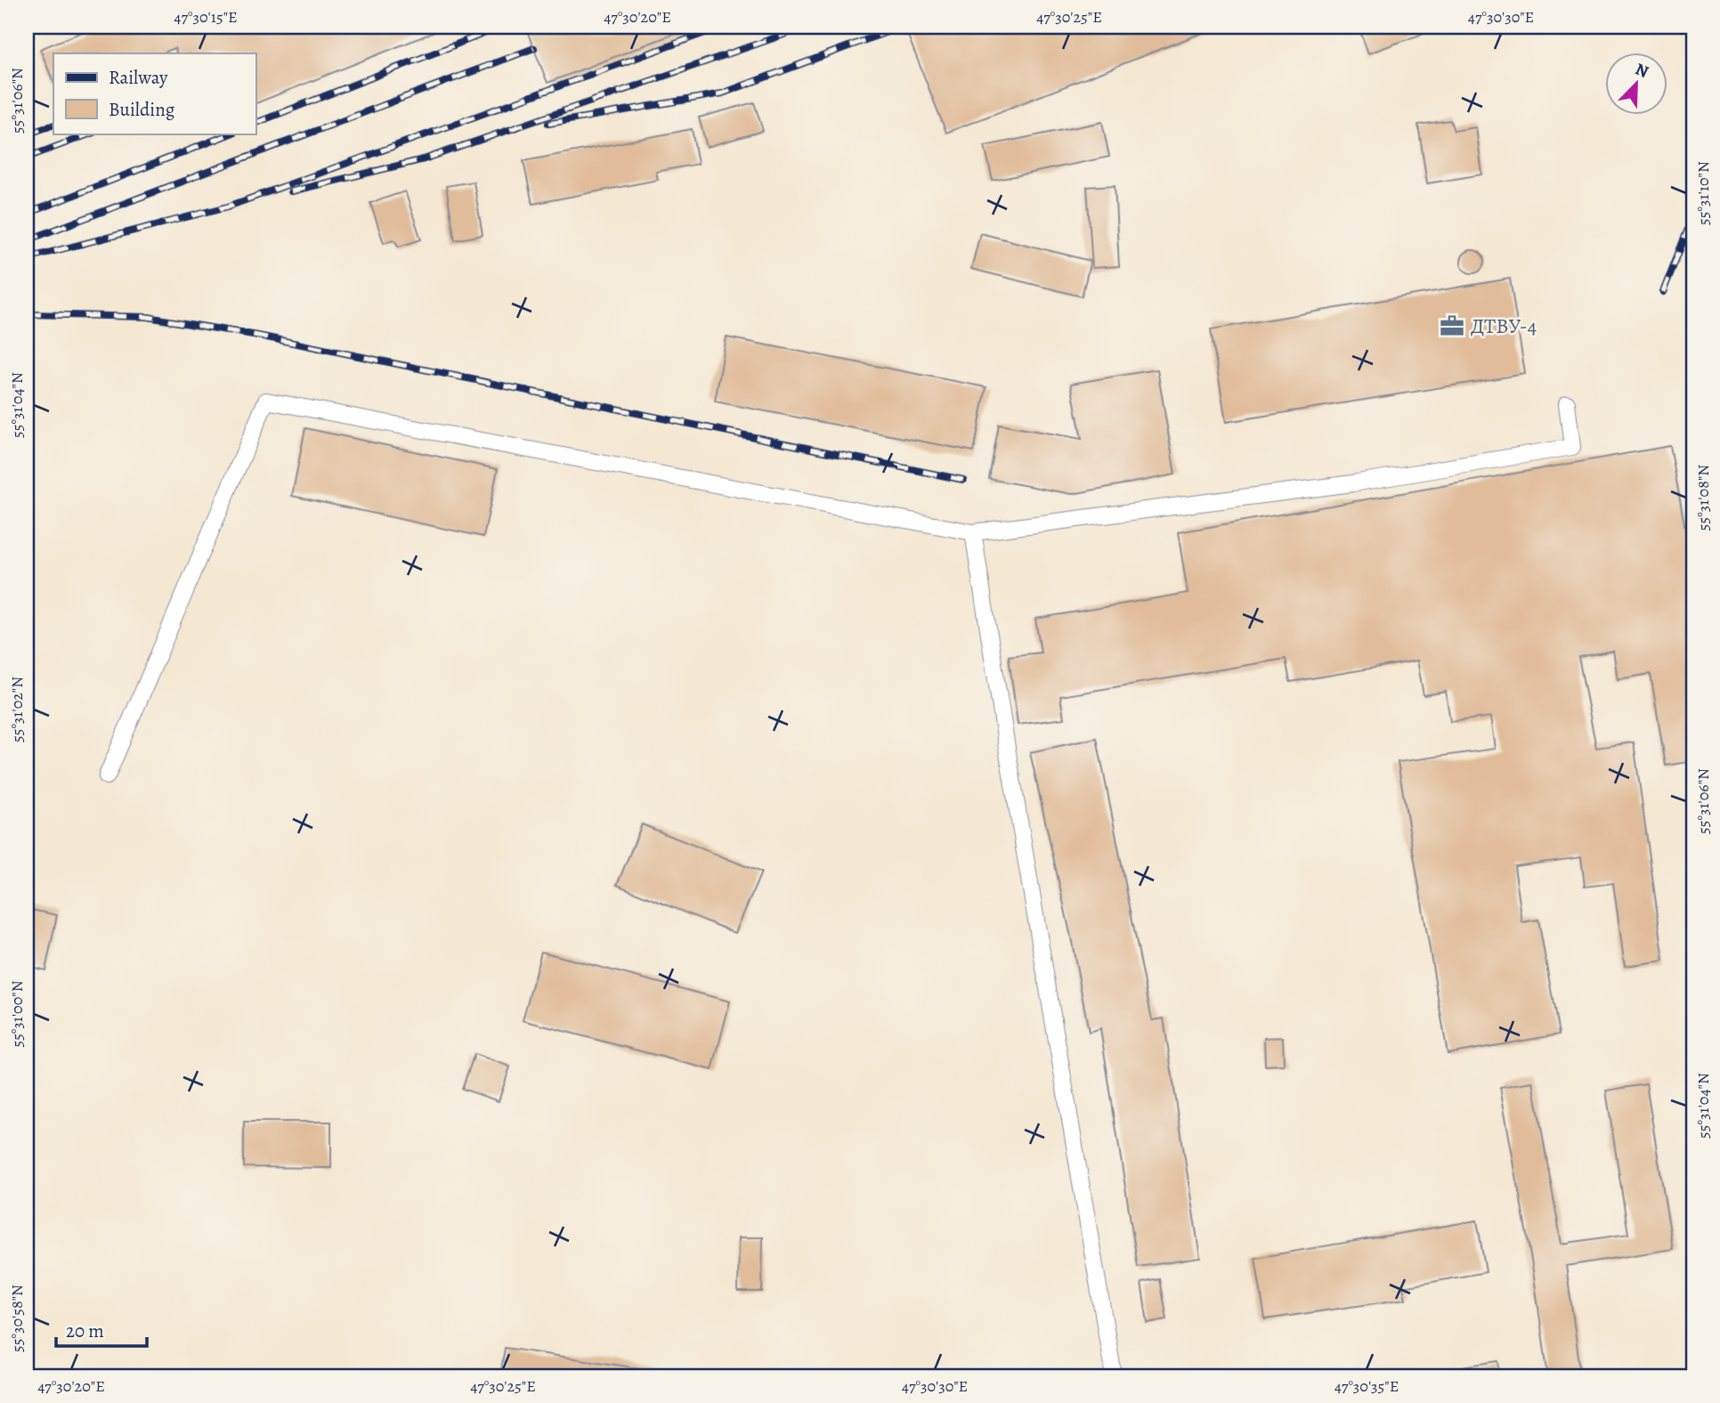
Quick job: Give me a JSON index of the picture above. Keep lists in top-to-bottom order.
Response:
{
  "places": {
    "office": ["ДТВУ-4"]
  },
  "legend": ["Railway", "Building"],
  "scale_bar": "20 m",
  "north": "top right",
  "coordinates": [
    "47°30'15\"E",
    "47°30'20\"E",
    "47°30'25\"E",
    "47°30'30\"E",
    "55°31'06\"N",
    "55°31'10\"N",
    "55°31'04\"N",
    "55°31'08\"N",
    "55°31'02\"N",
    "55°31'00\"N",
    "55°30'58\"N",
    "47°30'35\"E"
  ]
}
